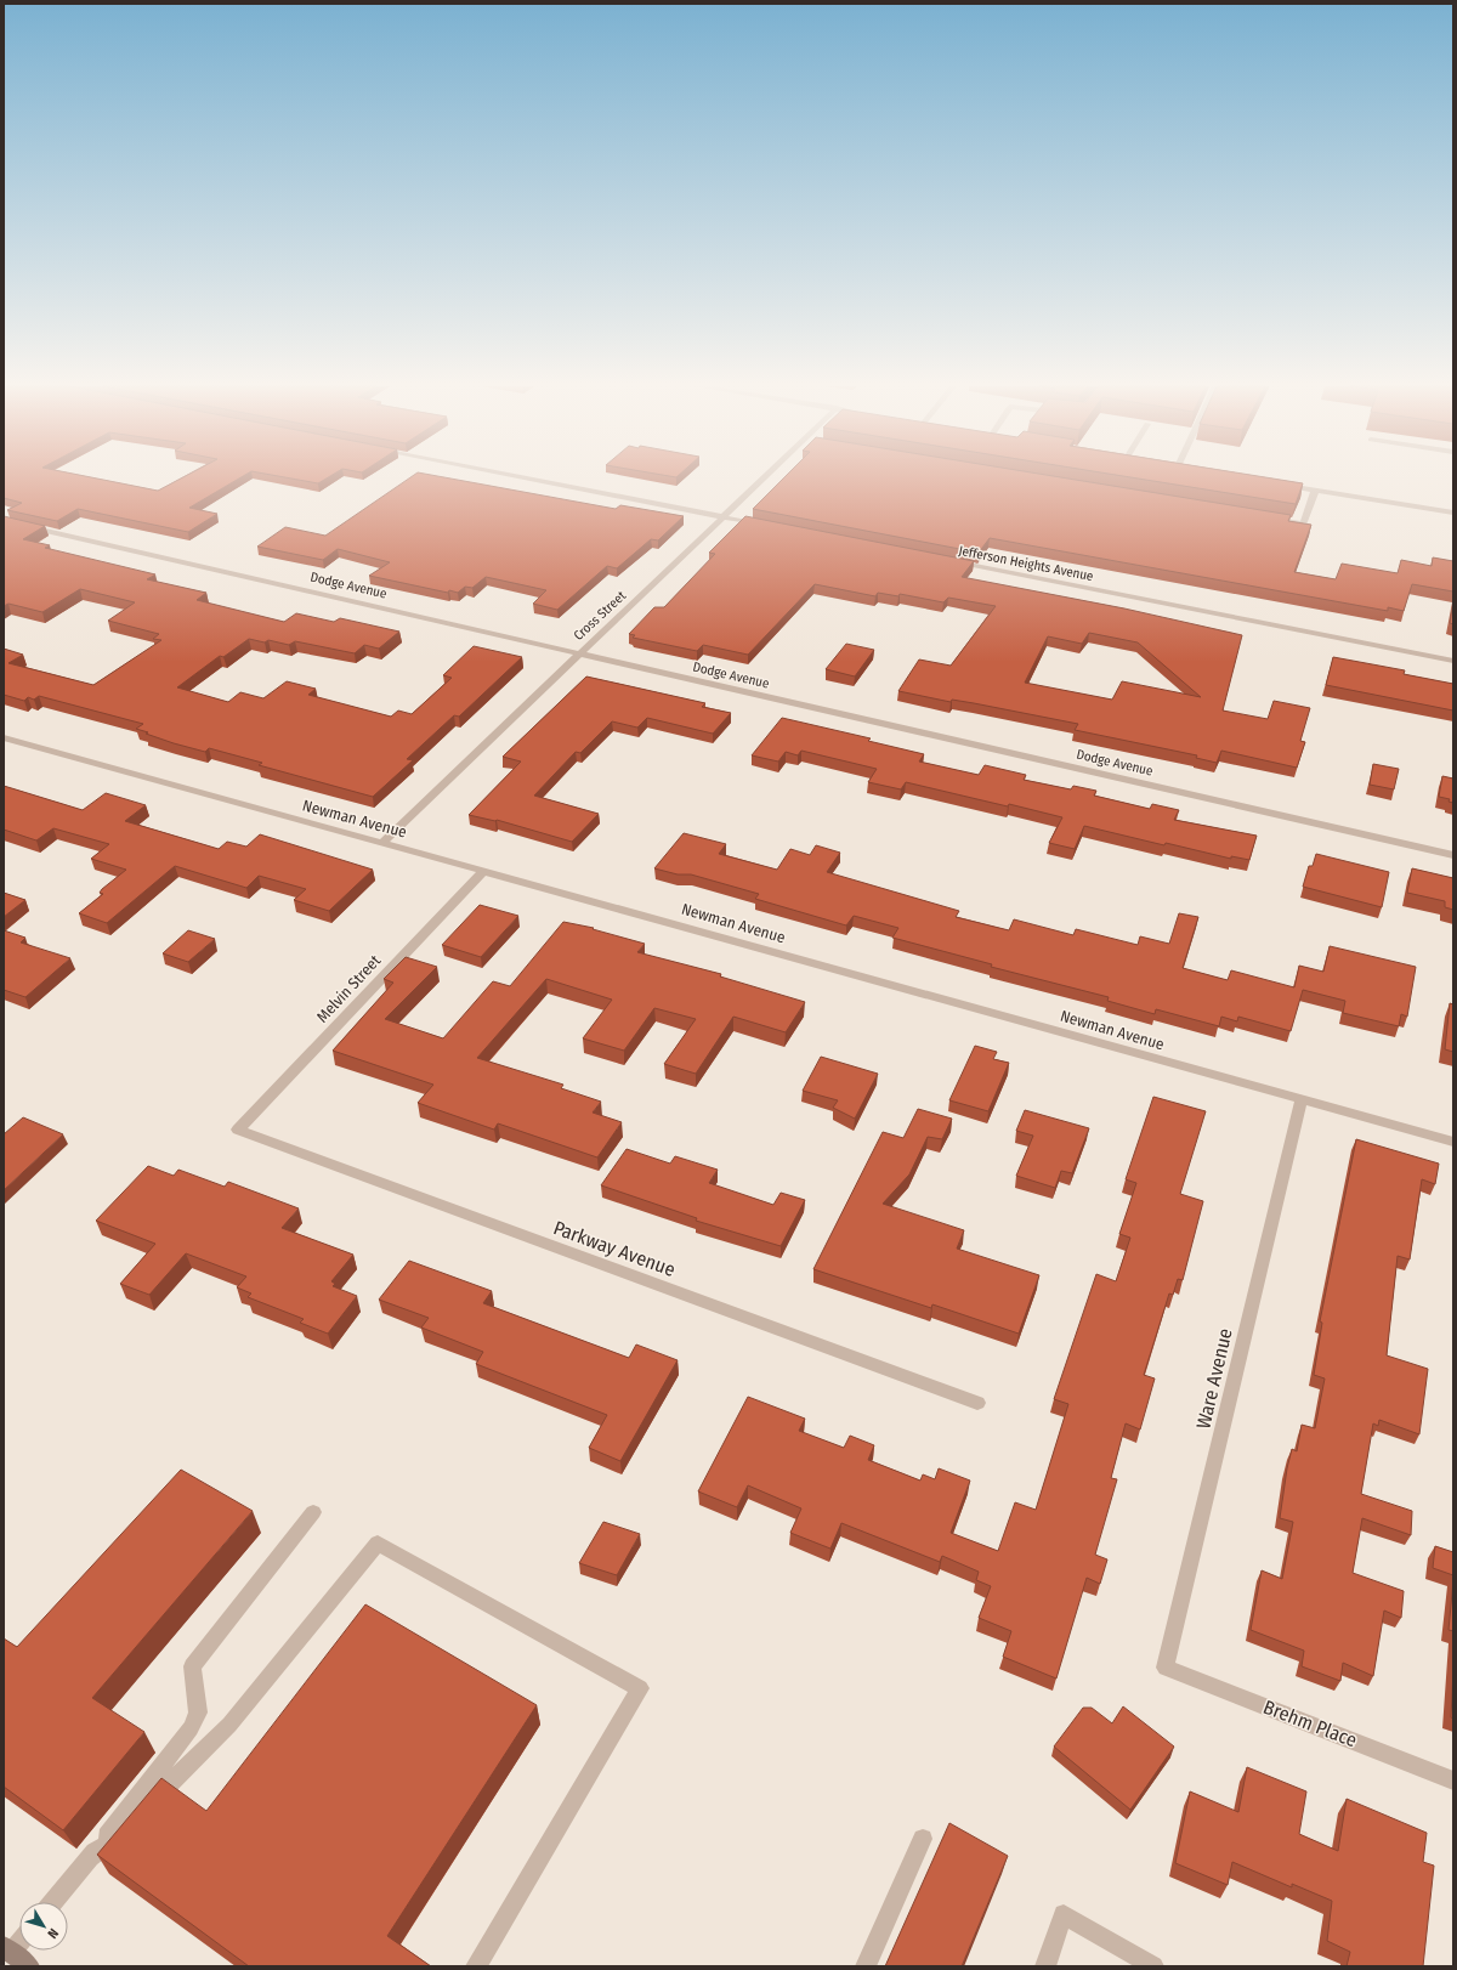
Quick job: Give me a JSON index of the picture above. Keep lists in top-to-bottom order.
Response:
{
  "streets": {
    "street": [
      "Jefferson Heights Avenue",
      "Dodge Avenue",
      "Cross Street",
      "Newman Avenue",
      "Melvin Street",
      "Parkway Avenue",
      "Ware Avenue",
      "Brehm Place"
    ]
  },
  "crossings": [
    ["Dodge Avenue", "Cross Street"],
    ["Cross Street", "Newman Avenue"],
    ["Newman Avenue", "Melvin Street"],
    ["Newman Avenue", "Ware Avenue"],
    ["Melvin Street", "Parkway Avenue"],
    ["Ware Avenue", "Brehm Place"]
  ],
  "north": "bottom right"
}
